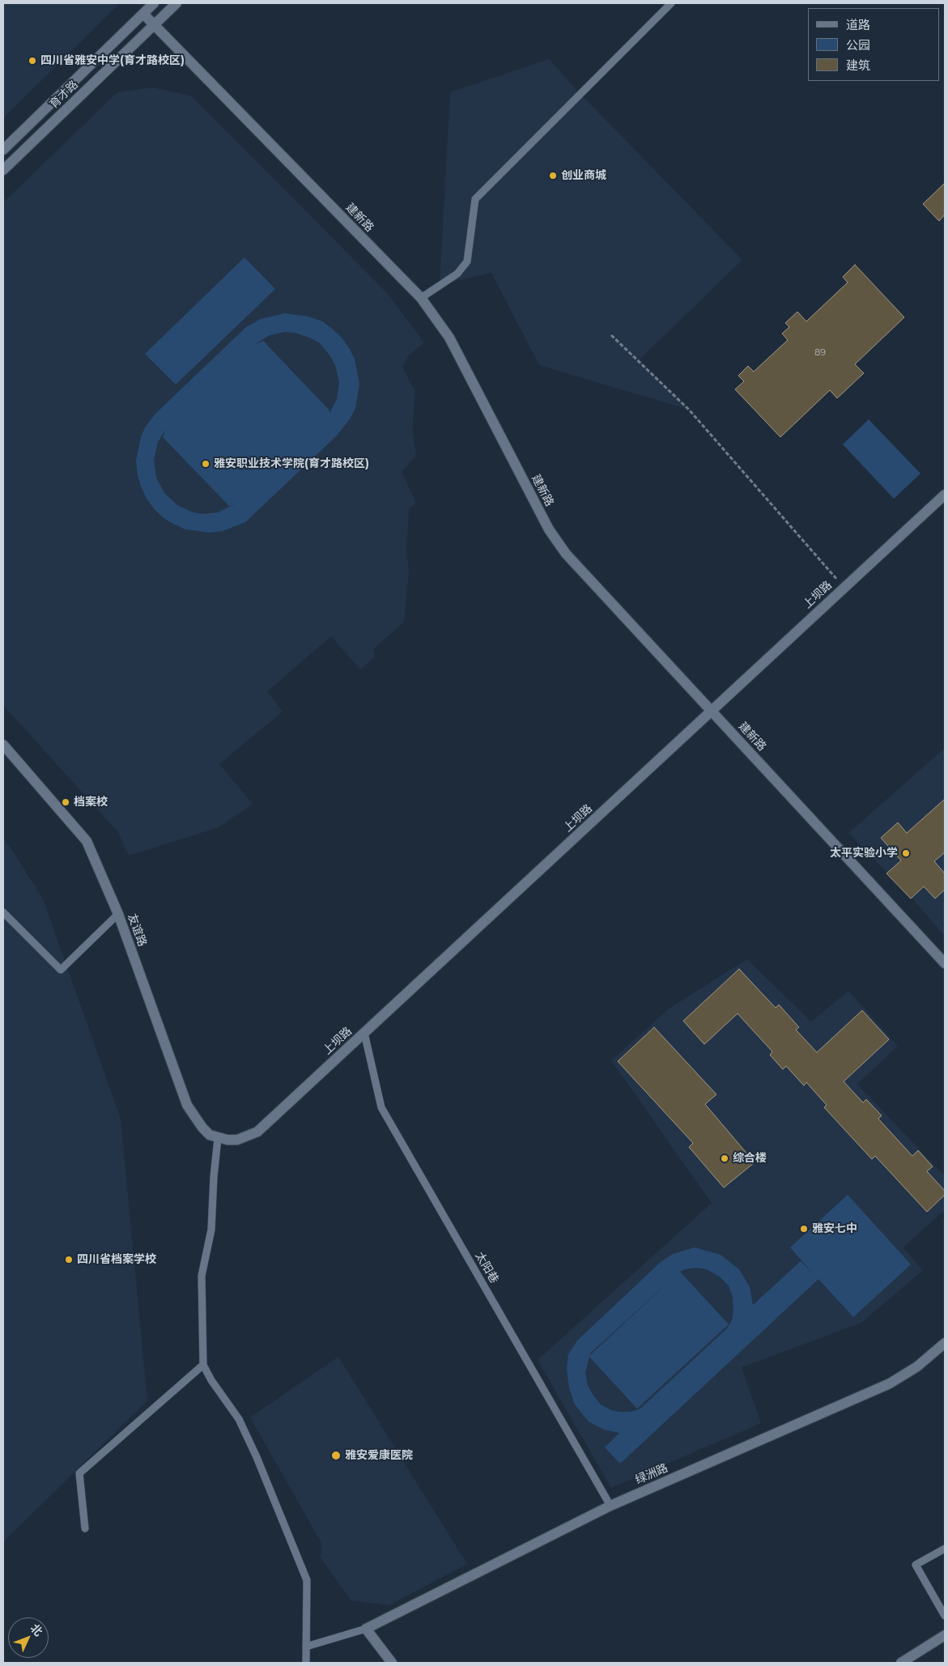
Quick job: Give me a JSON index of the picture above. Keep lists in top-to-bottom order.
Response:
{
  "streets": {
    "street": [
      "育才路",
      "建新路",
      "上坝路",
      "友谊路",
      "绿洲路"
    ],
    "lane": ["太阳巷"]
  },
  "crossings": [
    ["育才路", "建新路"],
    ["建新路", "上坝路"],
    ["上坝路", "友谊路"],
    ["上坝路", "太阳巷"],
    ["太阳巷", "绿洲路"]
  ],
  "places": [
    "四川省雅安中学(育才路校区)",
    "创业商城",
    "雅安职业技术学院(育才路校区)",
    "档案校",
    "太平实验小学",
    "综合楼",
    "雅安七中",
    "四川省档案学校",
    "雅安爱康医院"
  ],
  "house_numbers": ["89"],
  "legend": ["道路", "公园", "建筑"],
  "north": "top right"
}
